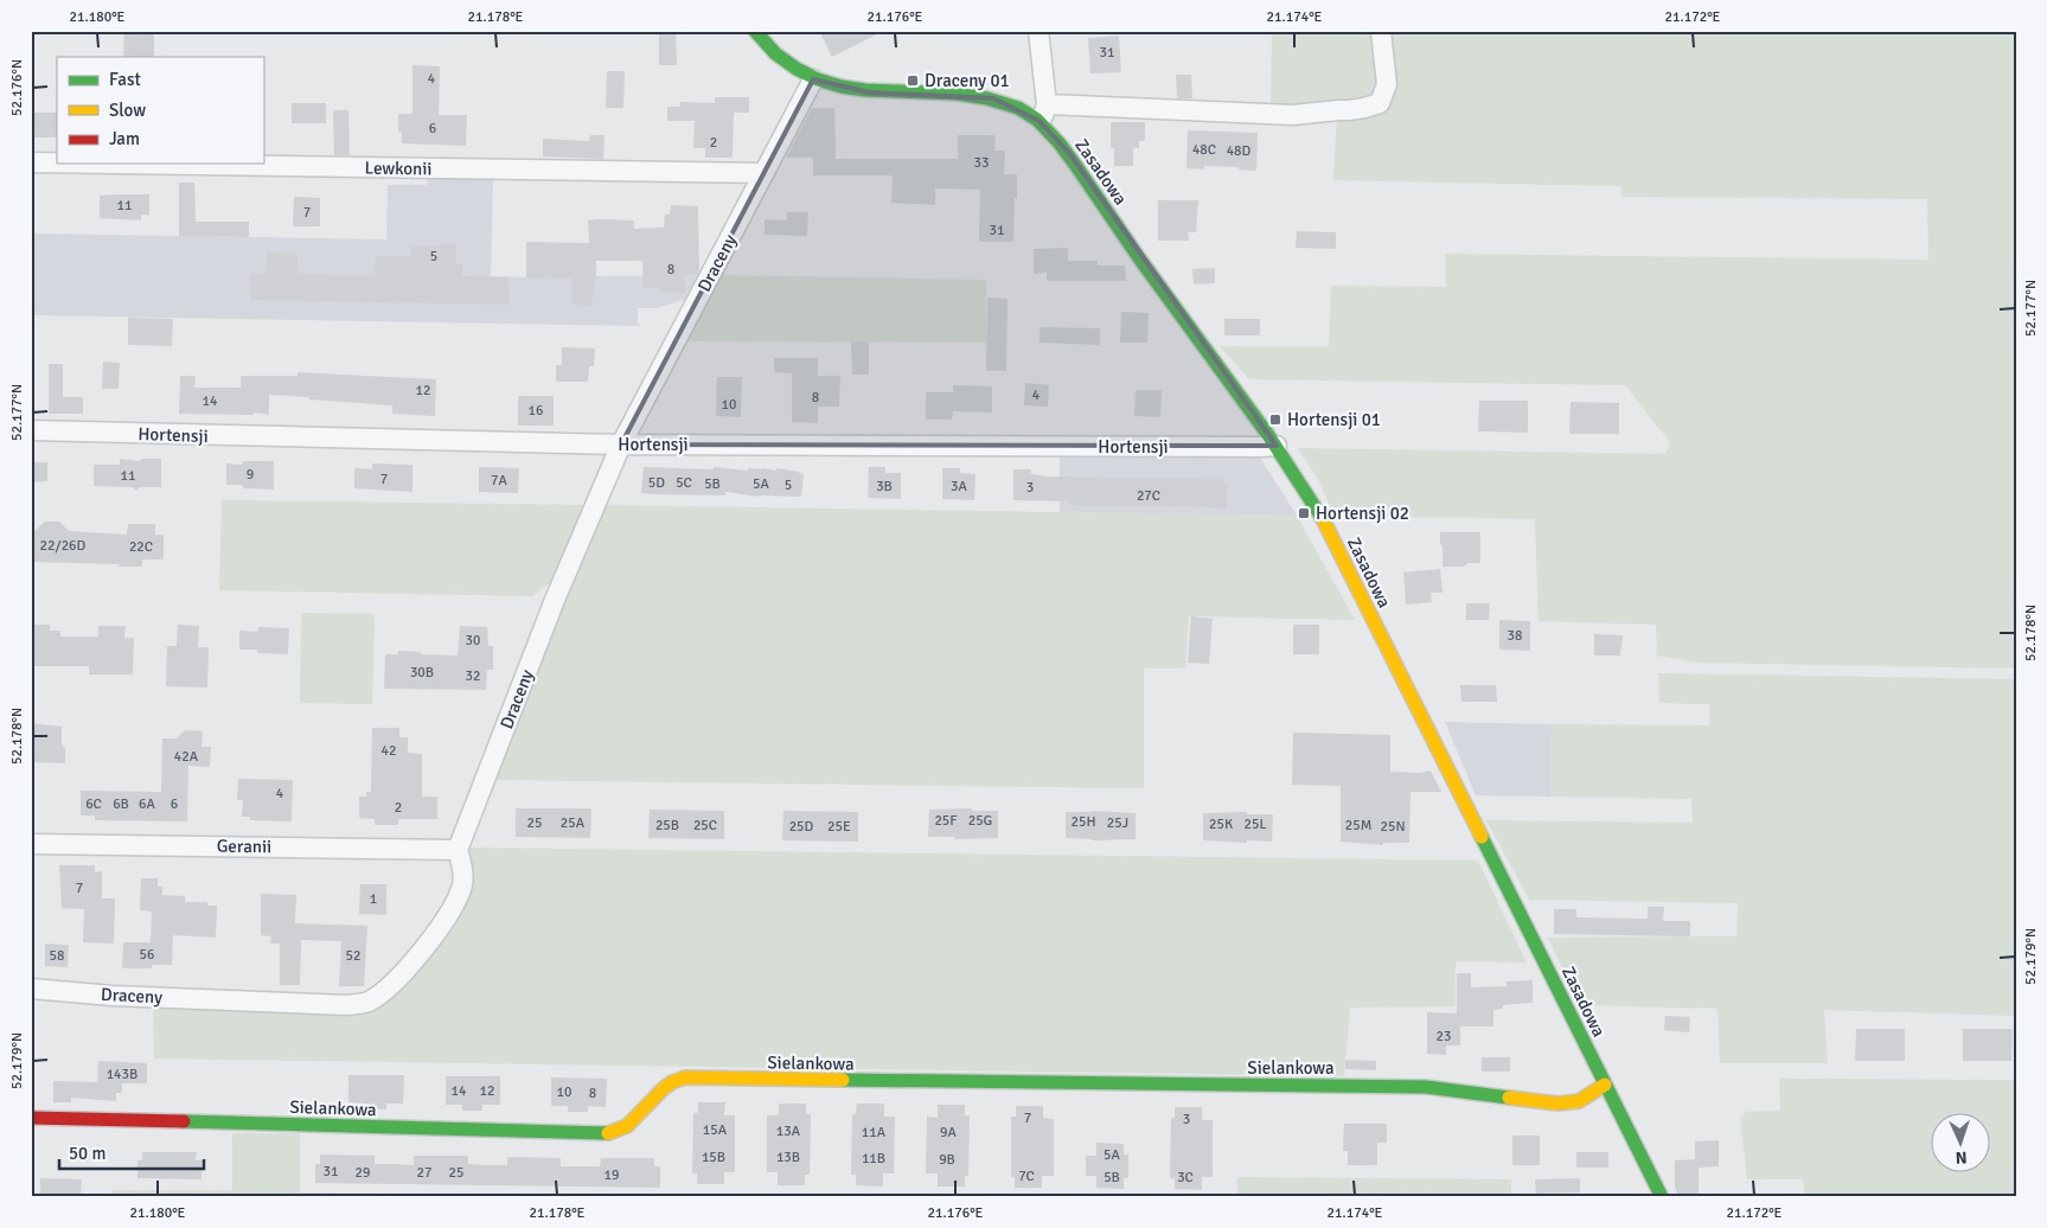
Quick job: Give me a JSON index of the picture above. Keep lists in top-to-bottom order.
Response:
{
  "streets": {
    "street": [
      "Lewkonii",
      "Zasadowa",
      "Draceny",
      "Hortensji",
      "Geranii",
      "Sielankowa"
    ]
  },
  "crossings": [
    ["Lewkonii", "Draceny"],
    ["Zasadowa", "Draceny"],
    ["Zasadowa", "Hortensji"],
    ["Zasadowa", "Sielankowa"],
    ["Draceny", "Hortensji"],
    ["Draceny", "Geranii"]
  ],
  "places": {
    "transit": ["Draceny 01", "Hortensji 01", "Hortensji 02"]
  },
  "house_numbers": [
    "31",
    "4",
    "6",
    "2",
    "48C",
    "48D",
    "33",
    "11",
    "7",
    "31",
    "5",
    "8",
    "12",
    "4",
    "8",
    "14",
    "10",
    "16",
    "9",
    "11",
    "7",
    "7A",
    "5D",
    "5C",
    "5B",
    "5A",
    "5",
    "3B",
    "3A",
    "3",
    "27C",
    "22/26D",
    "22C",
    "38",
    "30",
    "30B",
    "32",
    "42",
    "42A",
    "4",
    "6C",
    "6B",
    "6A",
    "6",
    "2",
    "25F",
    "25G",
    "25H",
    "25",
    "25A",
    "25J",
    "25K",
    "25L",
    "25B",
    "25C",
    "25M",
    "25D",
    "25E",
    "25N",
    "7",
    "1",
    "56",
    "58",
    "52",
    "23",
    "143B",
    "14",
    "12",
    "10",
    "8",
    "7",
    "3",
    "15A",
    "13A",
    "11A",
    "9A",
    "5A",
    "15B",
    "13B",
    "11B",
    "9B",
    "31",
    "29",
    "27",
    "25",
    "19",
    "7C",
    "5B",
    "3C"
  ],
  "legend": ["Fast", "Slow", "Jam"],
  "scale_bar": "50 m",
  "north": "bottom",
  "coordinates": [
    "21.180°E",
    "21.178°E",
    "21.176°E",
    "21.174°E",
    "21.172°E",
    "52.176°N",
    "52.177°N",
    "52.178°N",
    "52.179°N"
  ]
}
